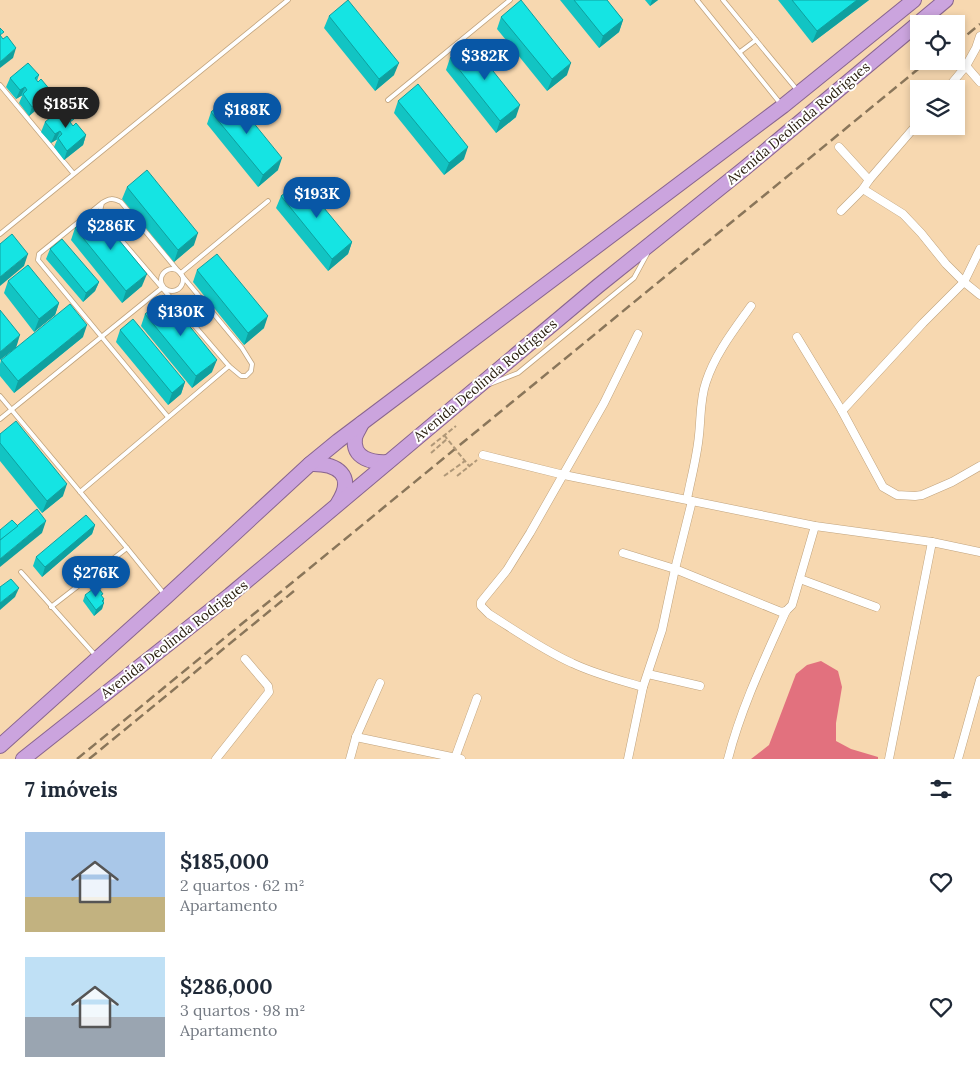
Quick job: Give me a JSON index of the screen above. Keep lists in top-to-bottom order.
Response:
{
  "streets": {
    "highway": ["Avenida Deolinda Rodrigues"]
  },
  "page": {
    "price": [
      "$382K",
      "$185K",
      "$188K",
      "$193K",
      "$286K",
      "$130K",
      "$276K"
    ],
    "heading": "7 imóveis",
    "list": [
      {
        "name": "$185,000",
        "note": "2 quartos · 62 m² · Apartamento"
      },
      {
        "name": "$286,000",
        "note": "3 quartos · 98 m² · Apartamento"
      }
    ]
  }
}
